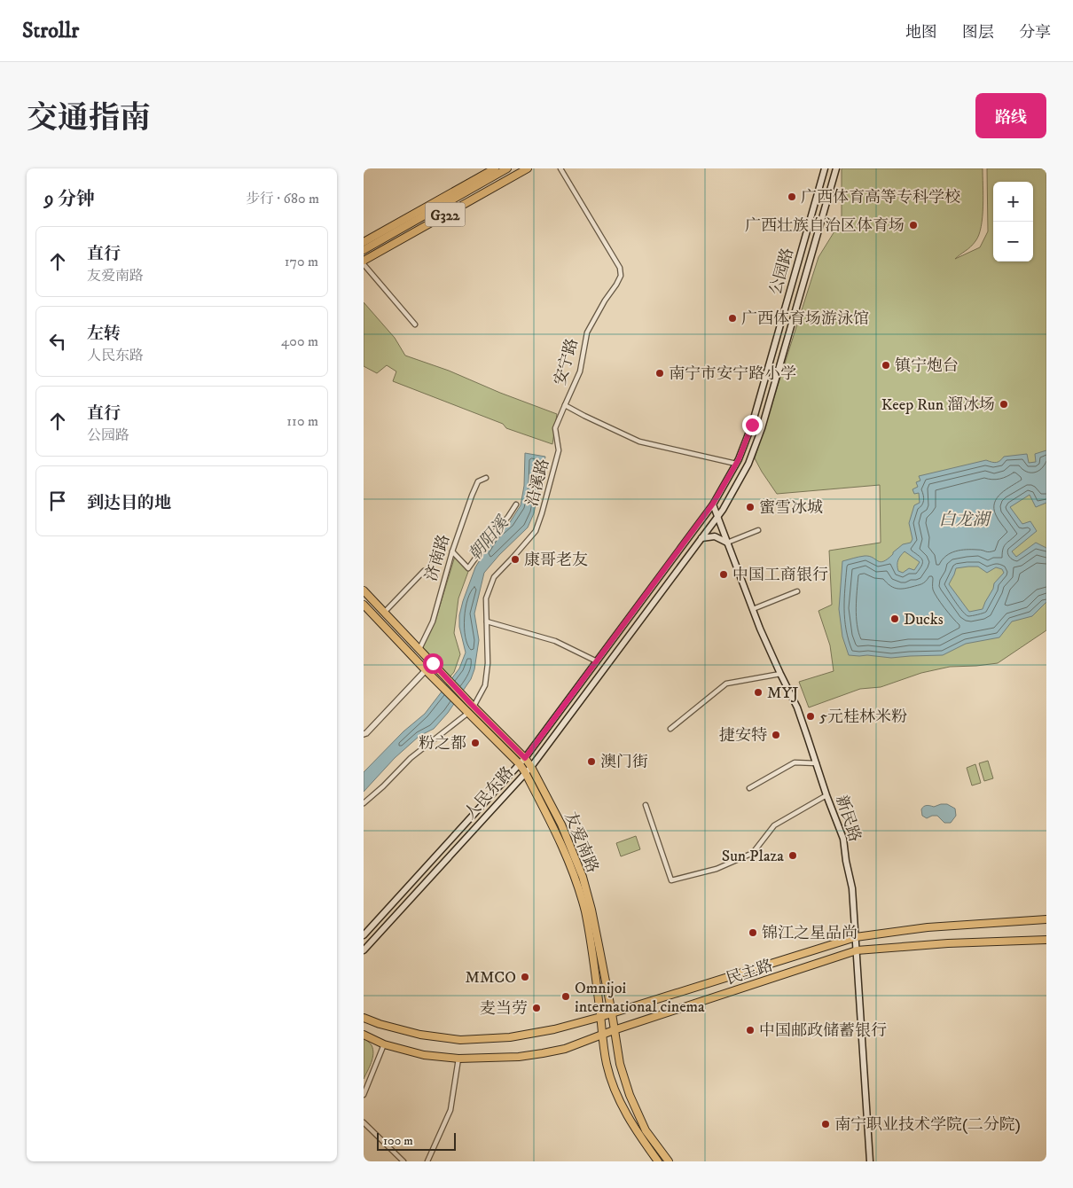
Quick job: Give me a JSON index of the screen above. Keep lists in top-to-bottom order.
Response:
{
  "streets": {
    "main road": [
      "G322",
      "公园路",
      "人民东路",
      "新民路",
      "友爱南路",
      "民主路"
    ],
    "street": ["安宁路", "沿溪路", "济南路"]
  },
  "crossings": [
    ["公园路", "安宁路"],
    ["公园路", "人民东路"],
    ["公园路", "新民路"],
    ["安宁路", "沿溪路"],
    ["沿溪路", "友爱南路"],
    ["济南路", "友爱南路"],
    ["人民东路", "新民路"],
    ["人民东路", "友爱南路"],
    ["新民路", "民主路"],
    ["友爱南路", "民主路"]
  ],
  "water": ["白龙湖", "朝阳溪"],
  "places": [
    "广西体育高等专科学校",
    "广西壮族自治区体育场",
    "广西体育场游泳馆",
    "镇宁炮台",
    "南宁市安宁路小学",
    "Keep Run 溜冰场",
    "蜜雪冰城",
    "康哥老友",
    "中国工商银行",
    "Ducks",
    "MYJ",
    "5元桂林米粉",
    "捷安特",
    "粉之都",
    "澳门街",
    "Sun Plaza",
    "锦江之星品尚",
    "MMCO",
    "Omnijoi international cinema",
    "麦当劳",
    "中国邮政储蓄银行",
    "南宁职业技术学院(二分院)"
  ],
  "scale_bar": "100 m",
  "page": {
    "header": "Strollr",
    "nav": ["地图", "图层", "分享"],
    "title": "交通指南",
    "buttons": "路线",
    "heading": ["9 分钟", "步行 · 680 m"],
    "map_buttons": ["+", "−"],
    "list": [
      ["直行", "友爱南路", "170 m"],
      ["左转", "人民东路", "400 m"],
      ["直行", "公园路", "110 m"],
      "到达目的地"
    ],
    "scale": "100 m"
  }
}
